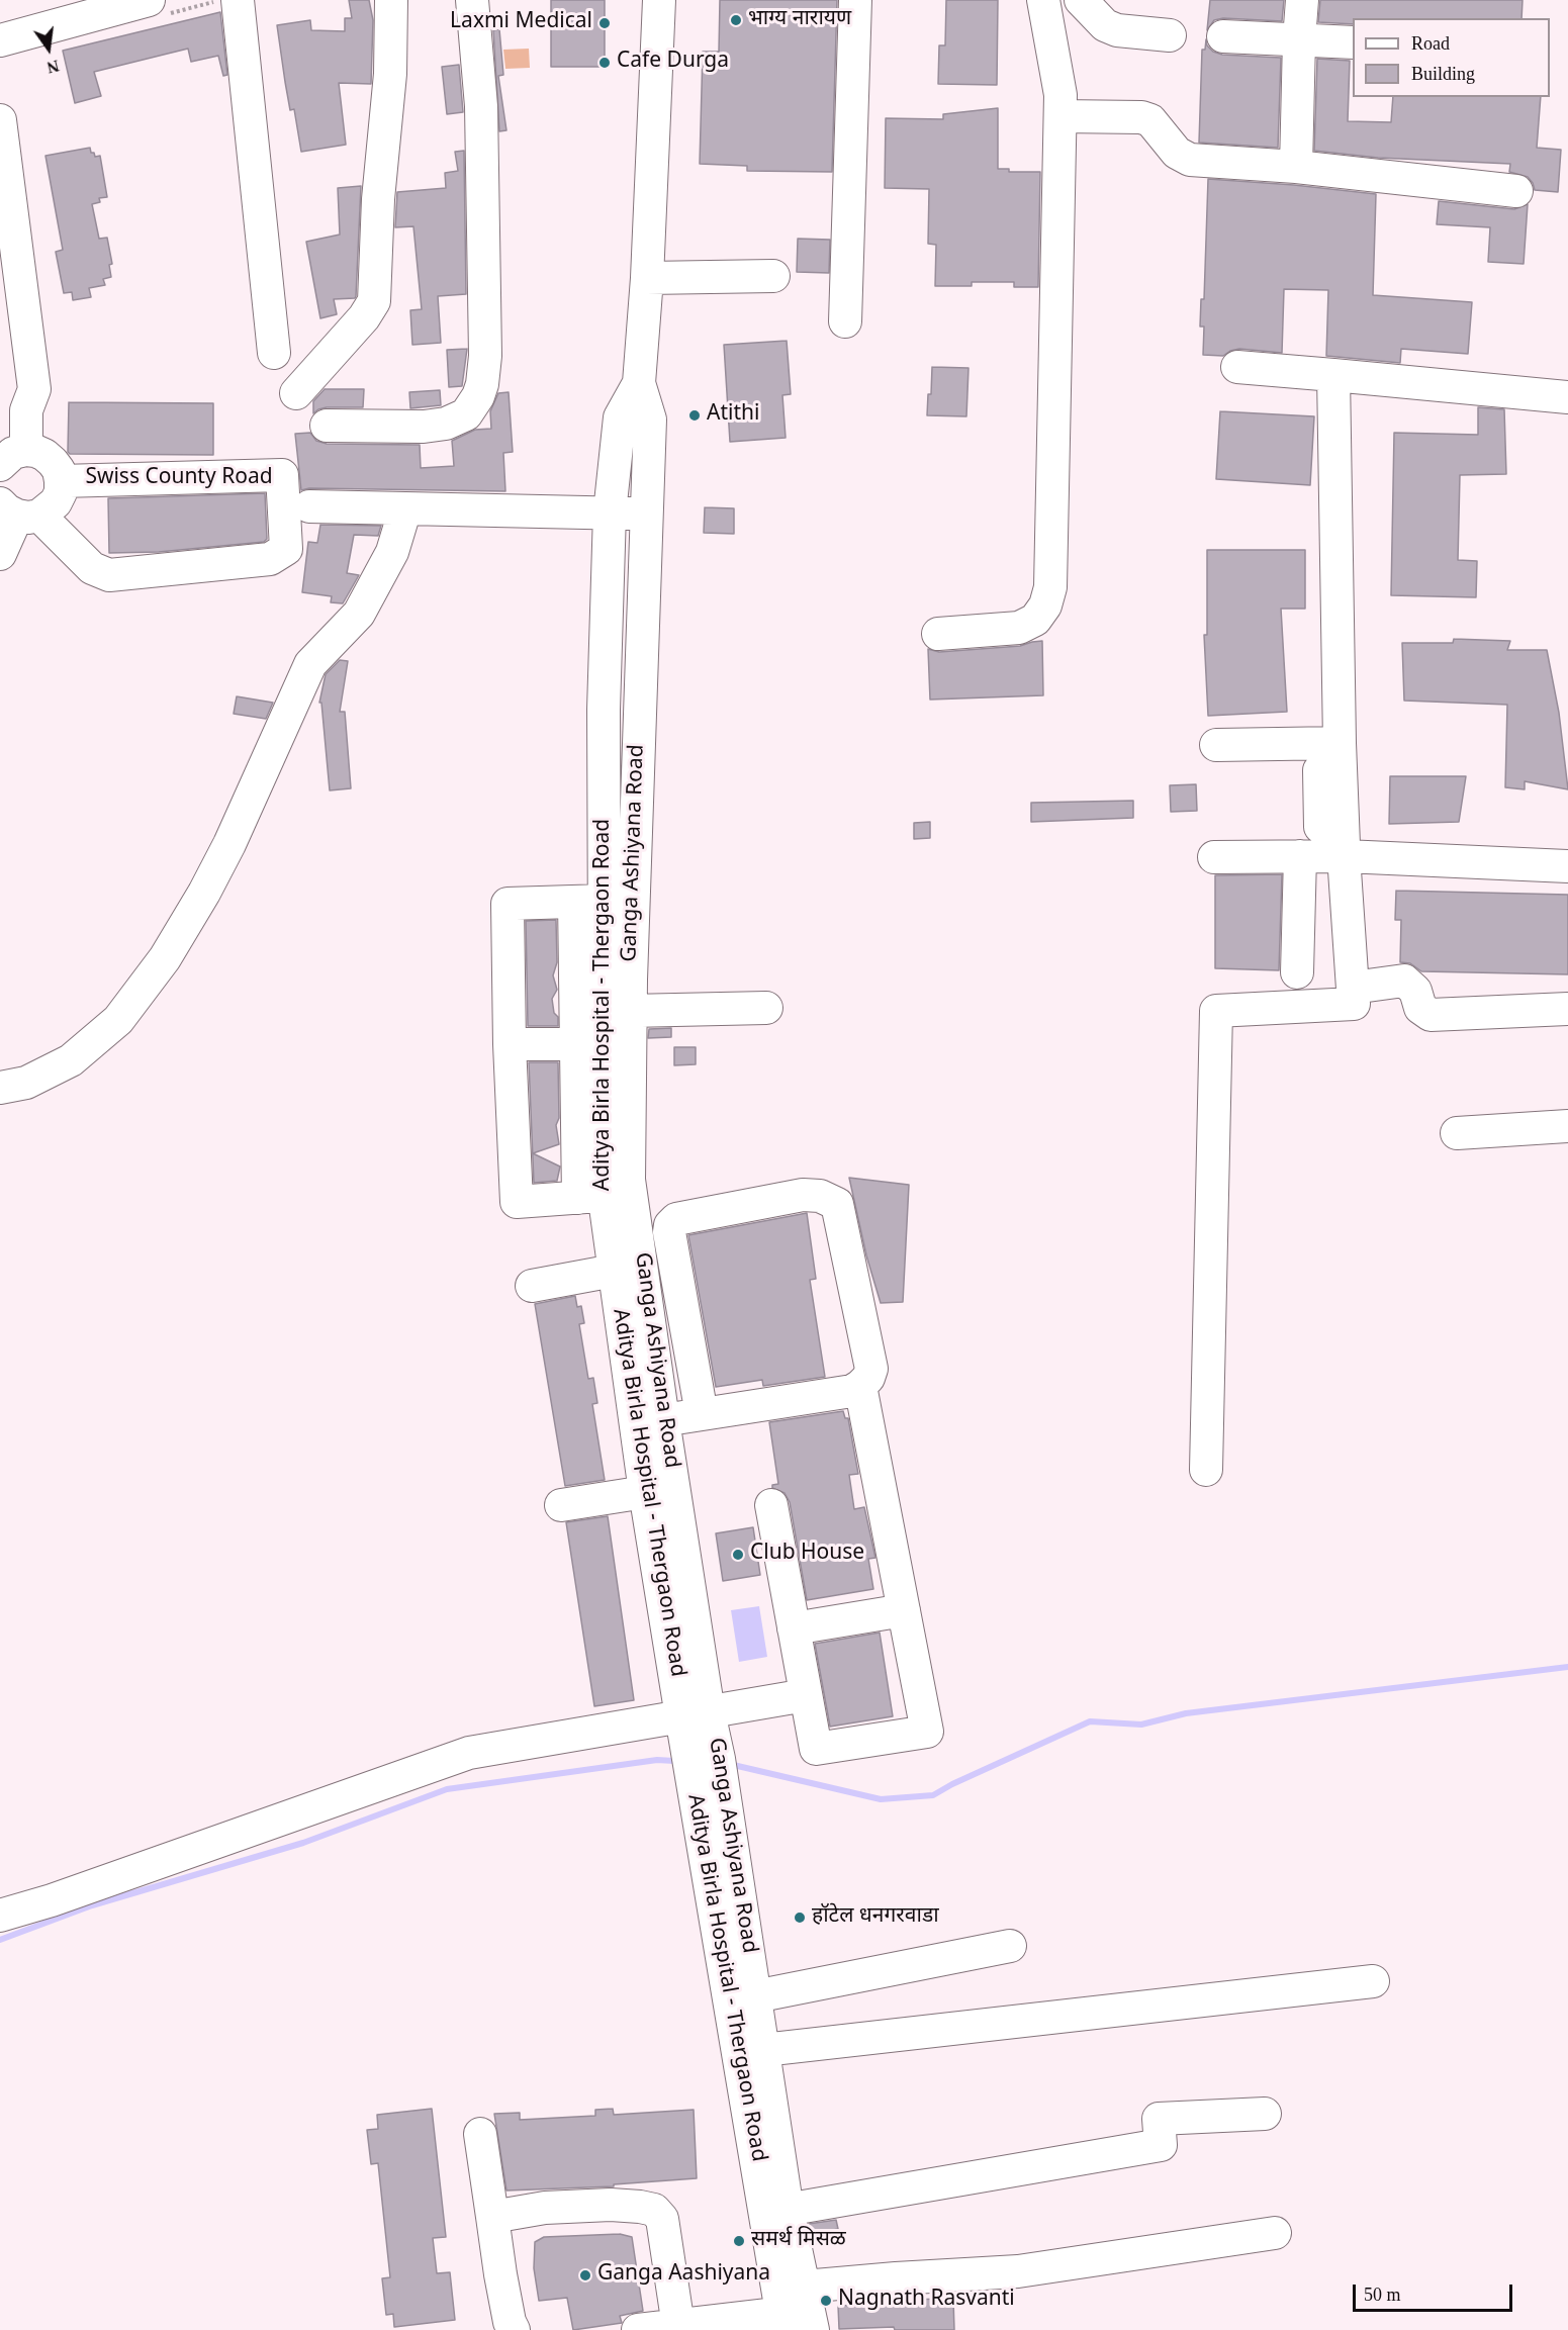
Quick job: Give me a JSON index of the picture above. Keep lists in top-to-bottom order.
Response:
{
  "streets": {
    "street": ["Swiss County Road", "Ganga Ashiyana Road", "Aditya Birla Hospital - Thergaon Road"]
  },
  "crossings": [
    ["Ganga Ashiyana Road", "Aditya Birla Hospital - Thergaon Road"]
  ],
  "places": [
    "भाग्य नारायण",
    "Laxmi Medical",
    "Cafe Durga",
    "Atithi",
    "Club House",
    "हॉटेल धनगरवाडा",
    "समर्थ मिसळ",
    "Ganga Aashiyana",
    "Nagnath Rasvanti"
  ],
  "legend": ["Road", "Building"],
  "scale_bar": "50 m",
  "north": "bottom"
}
